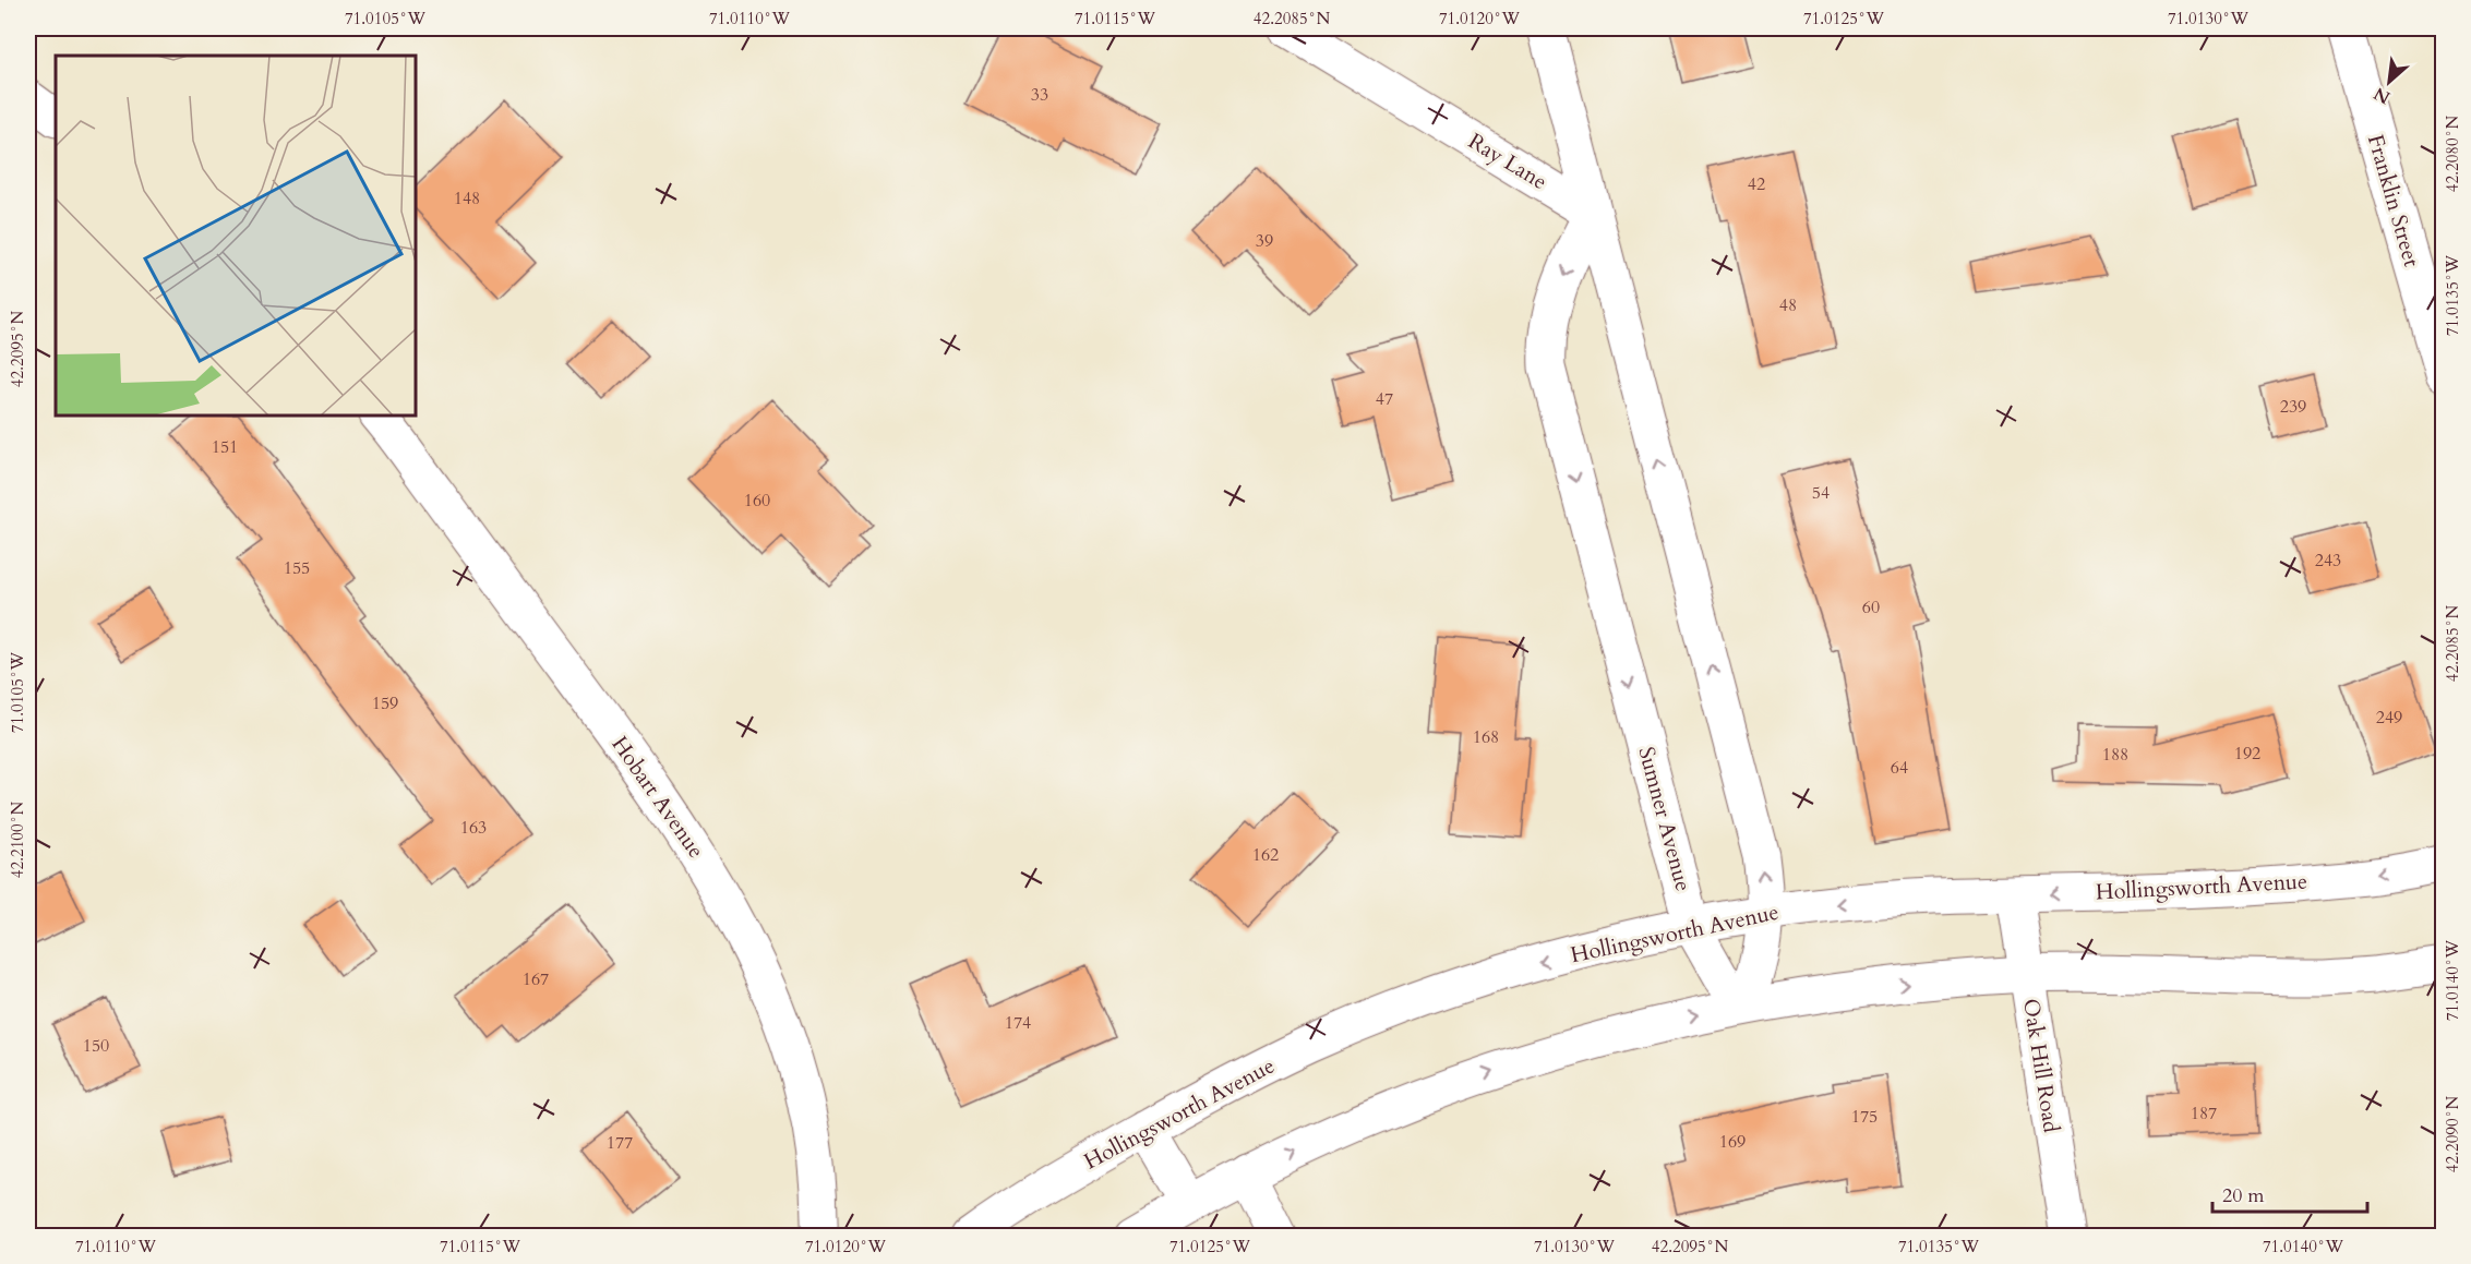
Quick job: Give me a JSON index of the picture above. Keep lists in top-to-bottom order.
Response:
{
  "streets": {
    "street": [
      "Ray Lane",
      "Franklin Street",
      "Hobart Avenue",
      "Sumner Avenue",
      "Hollingsworth Avenue",
      "Oak Hill Road"
    ]
  },
  "crossings": [
    ["Ray Lane", "Sumner Avenue"],
    ["Sumner Avenue", "Hollingsworth Avenue"],
    ["Hollingsworth Avenue", "Oak Hill Road"]
  ],
  "house_numbers": [
    "33",
    "42",
    "148",
    "39",
    "48",
    "47",
    "239",
    "151",
    "54",
    "160",
    "243",
    "155",
    "60",
    "159",
    "249",
    "168",
    "192",
    "188",
    "64",
    "163",
    "162",
    "167",
    "174",
    "150",
    "187",
    "175",
    "169",
    "177"
  ],
  "scale_bar": "20 m",
  "north": "bottom left",
  "coordinates": [
    "71.0105°W",
    "71.0110°W",
    "71.0115°W",
    "42.2085°N",
    "71.0120°W",
    "71.0125°W",
    "71.0130°W",
    "42.2080°N",
    "71.0135°W",
    "42.2095°N",
    "42.2100°N",
    "71.0140°W",
    "42.2090°N"
  ]
}
